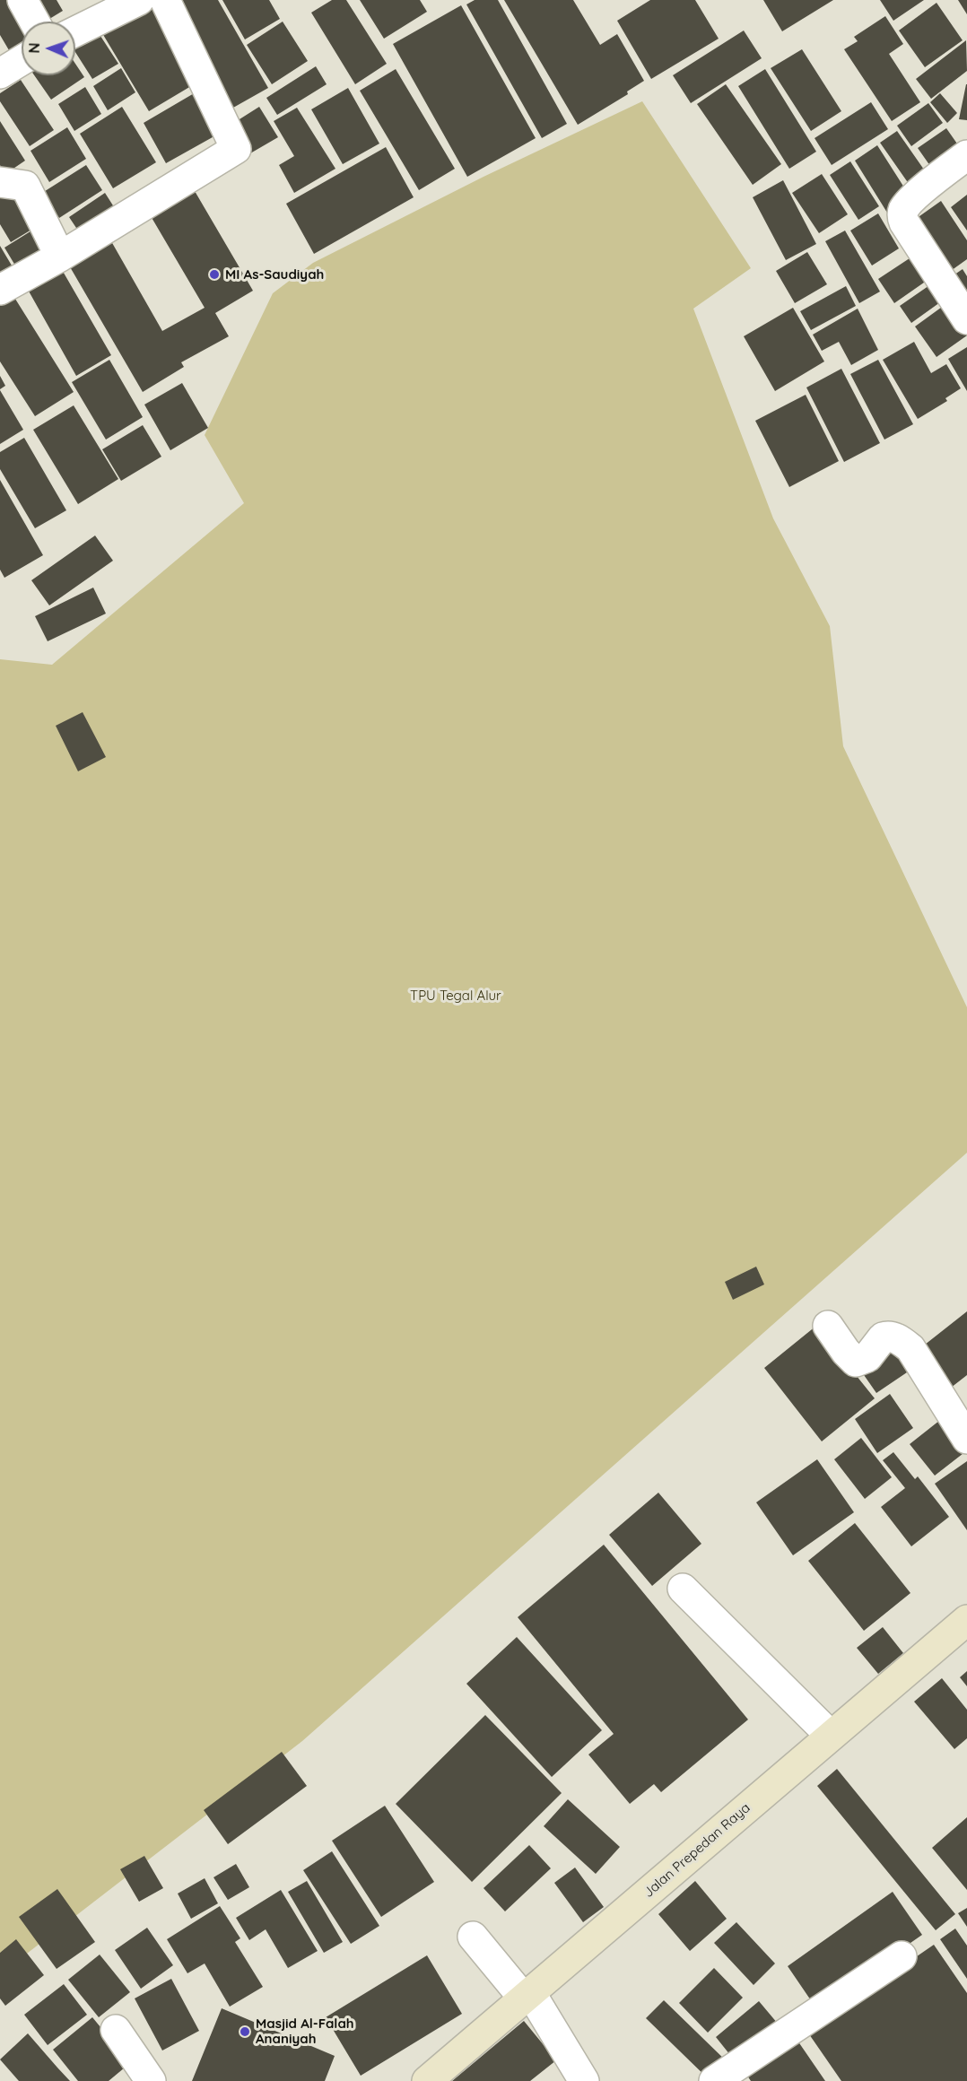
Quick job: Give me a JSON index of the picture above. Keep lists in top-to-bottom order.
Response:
{
  "streets": {
    "street": ["Jalan Prepedan Raya"]
  },
  "parks": ["TPU Tegal Alur"],
  "places": ["MI As-Saudiyah", "Masjid Al-Falah Ananiyah"],
  "north": "left"
}
